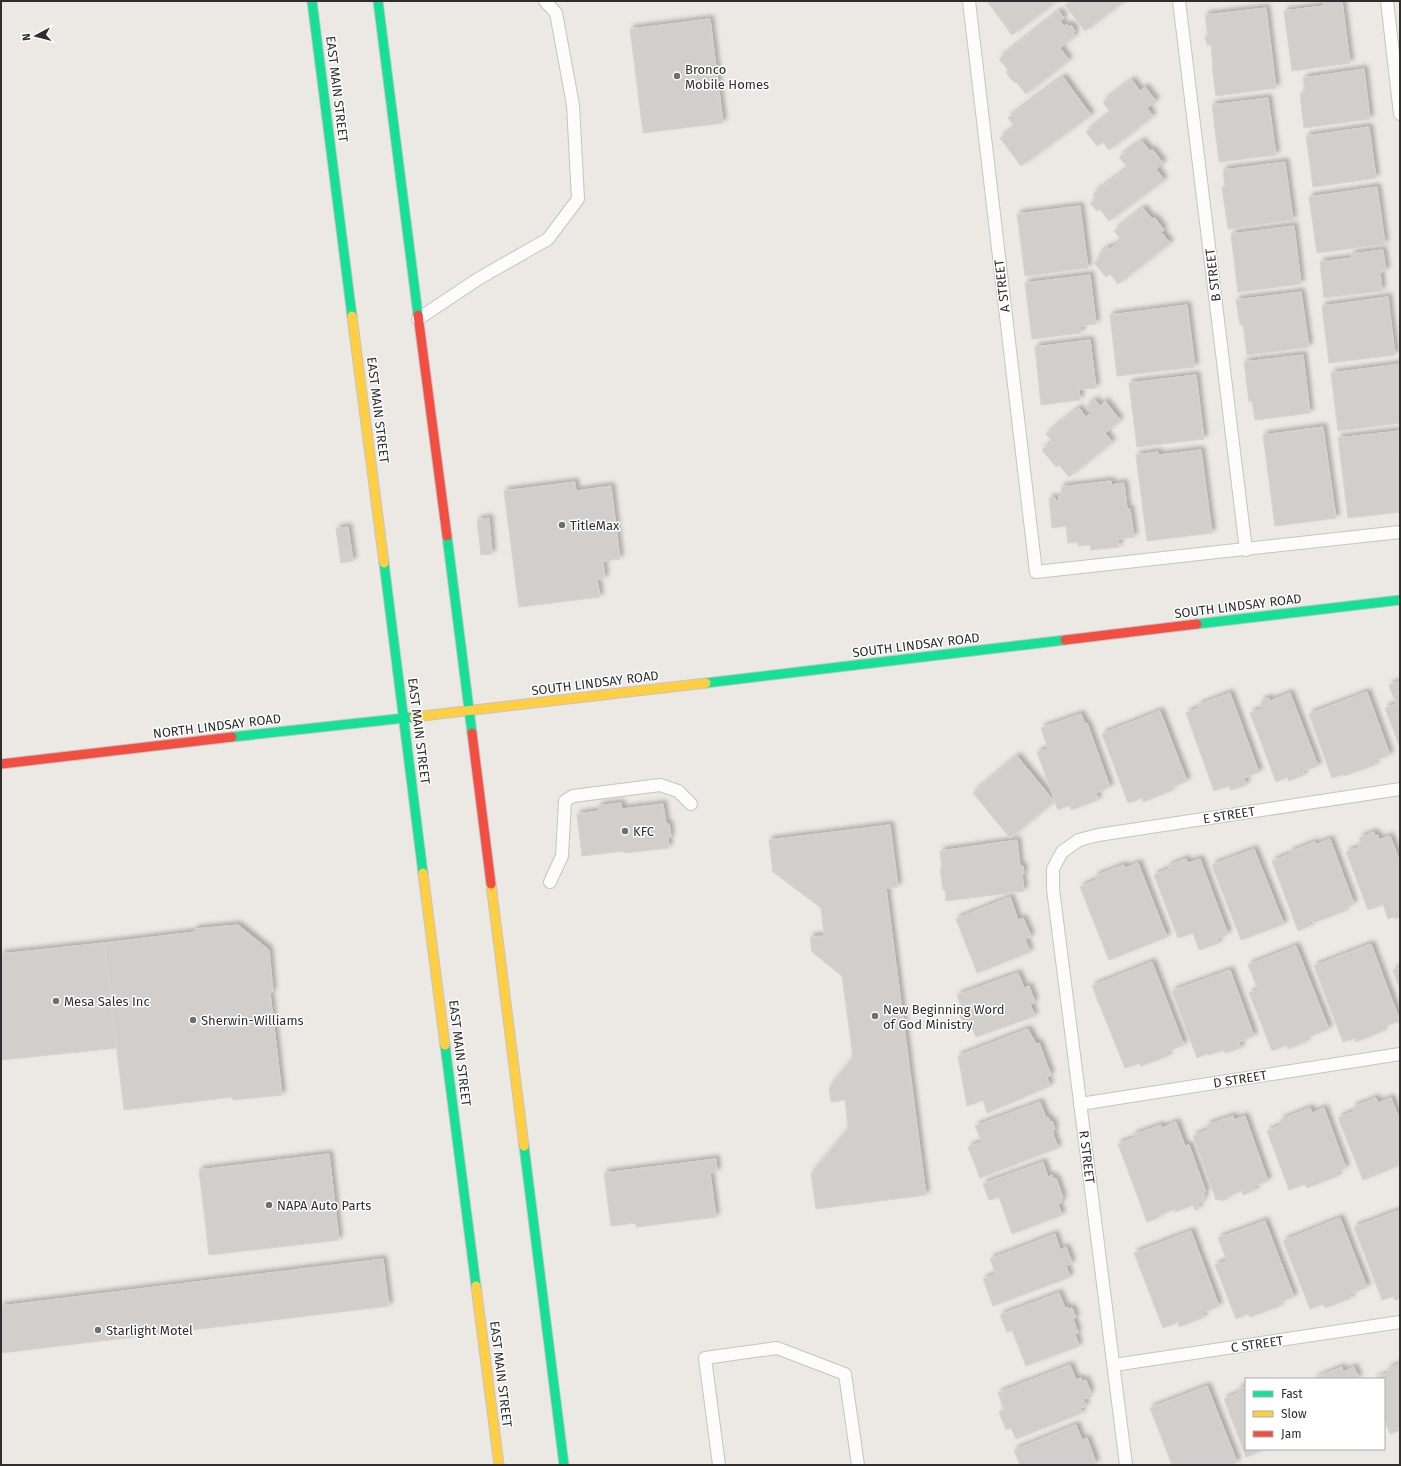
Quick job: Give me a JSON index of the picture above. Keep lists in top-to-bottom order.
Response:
{
  "streets": {
    "main road": ["EAST MAIN STREET", "SOUTH LINDSAY ROAD", "NORTH LINDSAY ROAD"],
    "lane": [
      "B STREET",
      "A STREET",
      "E STREET",
      "D STREET",
      "R STREET",
      "C STREET"
    ]
  },
  "crossings": [
    ["EAST MAIN STREET", "NORTH LINDSAY ROAD"],
    ["B STREET", "A STREET"],
    ["SOUTH LINDSAY ROAD", "NORTH LINDSAY ROAD"],
    ["E STREET", "R STREET"],
    ["D STREET", "R STREET"],
    ["R STREET", "C STREET"]
  ],
  "places": [
    "Bronco Mobile Homes",
    "TitleMax",
    "KFC",
    "Mesa Sales Inc",
    "New Beginning Word of God Ministry",
    "Sherwin-Williams",
    "NAPA Auto Parts",
    "Starlight Motel"
  ],
  "legend": ["Fast", "Slow", "Jam"],
  "north": "left"
}
